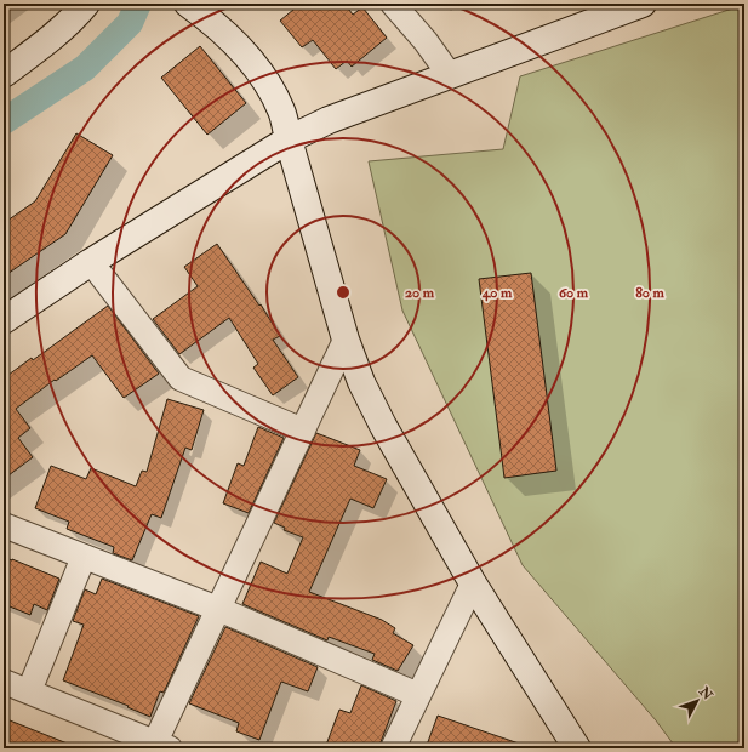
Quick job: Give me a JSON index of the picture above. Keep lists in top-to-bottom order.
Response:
{
  "north": "top right",
  "rings": [
    "20 m",
    "40 m",
    "60 m",
    "80 m"
  ]
}
